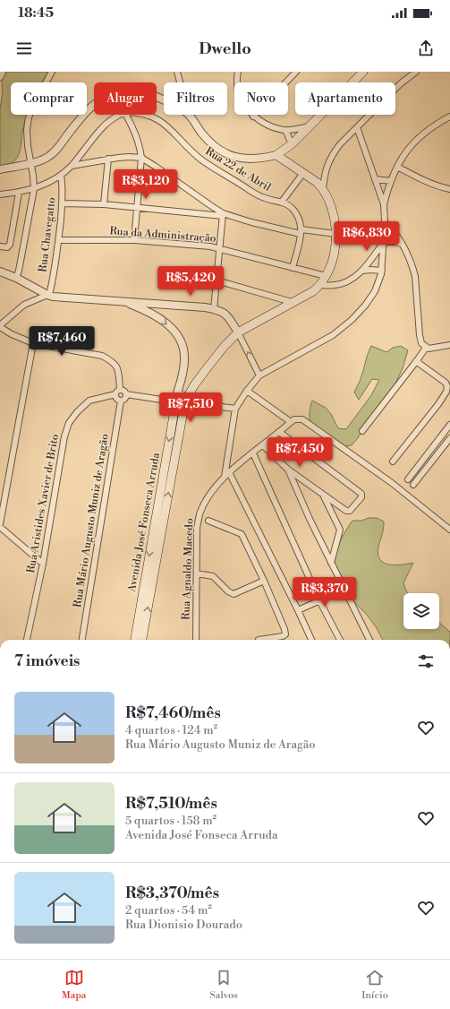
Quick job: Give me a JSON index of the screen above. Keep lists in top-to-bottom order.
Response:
{
  "streets": {
    "main road": ["Avenida José Fonseca Arruda"],
    "street": [
      "Rua 22 de Abril",
      "Rua Chavegatto",
      "Rua da Administração",
      "Rua Aristides Xavier de Brito",
      "Rua Mário Augusto Muniz de Aragão",
      "Rua Agnaldo Macedo"
    ]
  },
  "crossings": [
    ["Rua Chavegatto", "Rua da Administração"],
    ["Rua Aristides Xavier de Brito", "Rua Mário Augusto Muniz de Aragão"]
  ],
  "page": {
    "status": "18:45",
    "header": "Dwello",
    "chip": [
      "Comprar",
      "Alugar",
      "Filtros",
      "Novo",
      "Apartamento"
    ],
    "price": [
      "R$3,120",
      "R$6,830",
      "R$5,420",
      "R$7,460",
      "R$7,510",
      "R$7,450",
      "R$3,370"
    ],
    "heading": "7 imóveis",
    "list": [
      {
        "name": "R$7,460/mês",
        "note": "4 quartos · 124 m² · Rua Mário Augusto Muniz de Aragão"
      },
      {
        "name": "R$7,510/mês",
        "note": "5 quartos · 158 m² · Avenida José Fonseca Arruda"
      },
      {
        "name": "R$3,370/mês",
        "note": "2 quartos · 54 m² · Rua Dionisio Dourado"
      }
    ],
    "tabs": ["Mapa", "Salvos", "Início"]
  }
}
